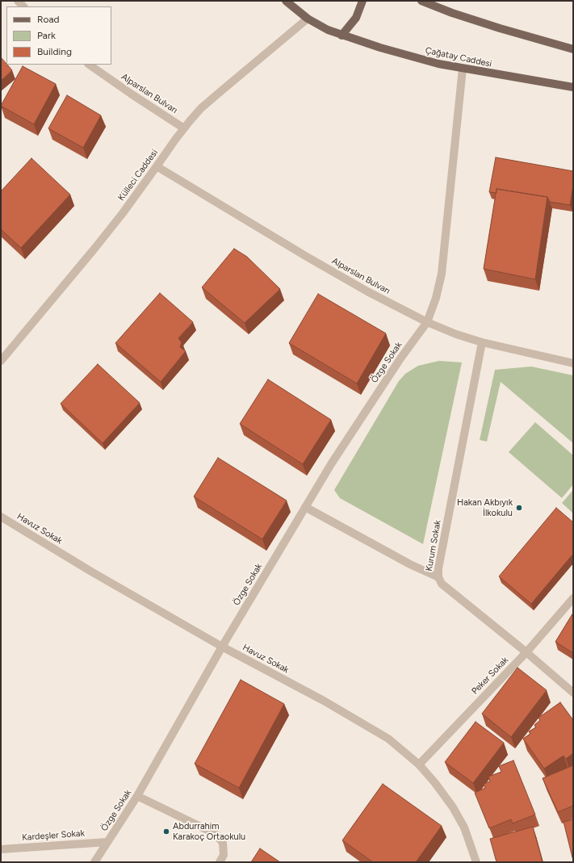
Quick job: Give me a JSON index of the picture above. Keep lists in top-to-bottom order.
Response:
{
  "streets": {
    "main road": ["Çağatay Caddesi"],
    "street": [
      "Alparslan Bulvarı",
      "Külleci Caddesi",
      "Özge Sokak",
      "Havuz Sokak",
      "Kurum Sokak",
      "Peker Sokak",
      "Kardeşler Sokak"
    ]
  },
  "crossings": [
    ["Çağatay Caddesi", "Külleci Caddesi"],
    ["Çağatay Caddesi", "Özge Sokak"],
    ["Alparslan Bulvarı", "Külleci Caddesi"],
    ["Alparslan Bulvarı", "Özge Sokak"],
    ["Alparslan Bulvarı", "Kurum Sokak"],
    ["Özge Sokak", "Havuz Sokak"],
    ["Özge Sokak", "Kardeşler Sokak"],
    ["Havuz Sokak", "Peker Sokak"],
    ["Kurum Sokak", "Peker Sokak"]
  ],
  "places": ["Hakan Akbıyık İlkokulu", "Abdurrahim Karakoç Ortaokulu"],
  "legend": ["Road", "Park", "Building"]
}
